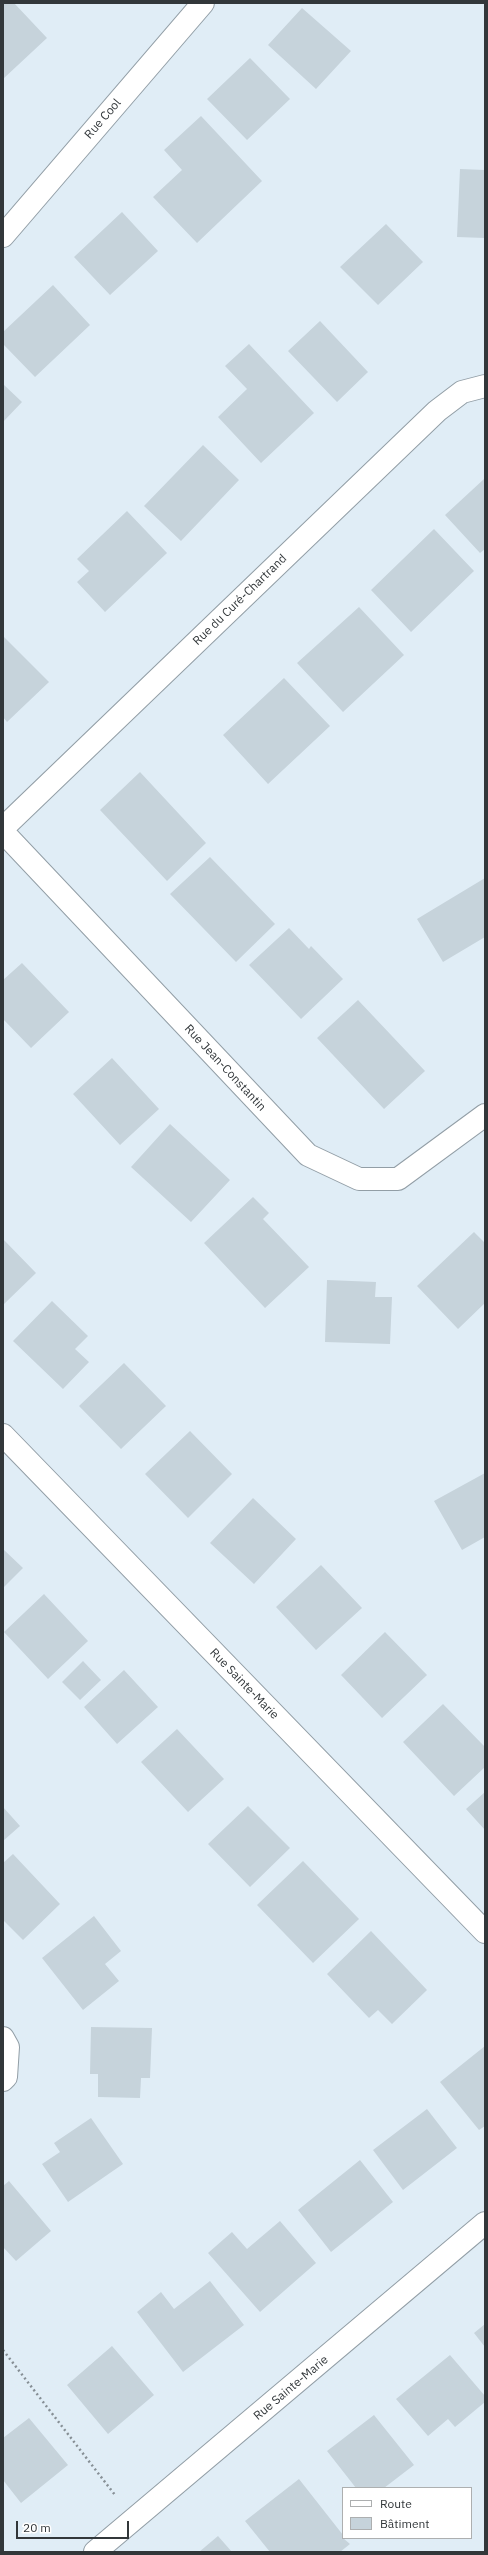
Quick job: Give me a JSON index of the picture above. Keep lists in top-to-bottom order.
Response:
{
  "streets": {
    "street": [
      "Rue Cool",
      "Rue du Curé-Chartrand",
      "Rue Jean-Constantin",
      "Rue Sainte-Marie"
    ]
  },
  "legend": ["Route", "Bâtiment"],
  "scale_bar": "20 m"
}
